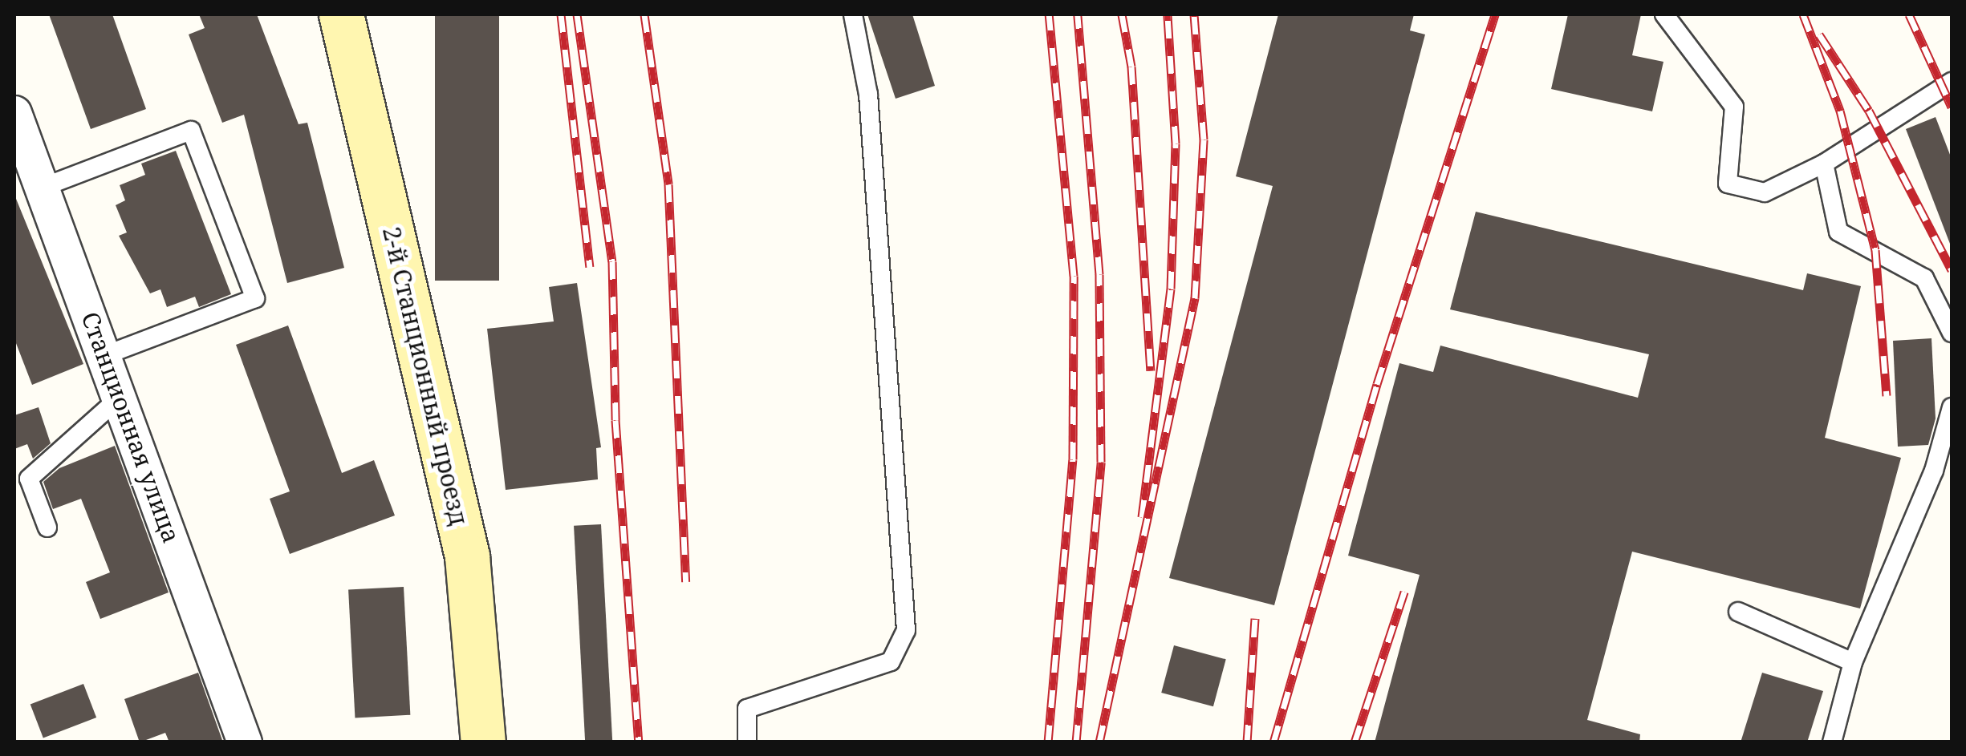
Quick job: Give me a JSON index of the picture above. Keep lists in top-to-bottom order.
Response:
{
  "streets": {
    "main road": ["2-й Станционный проезд"],
    "street": ["Станционная улица"]
  }
}
